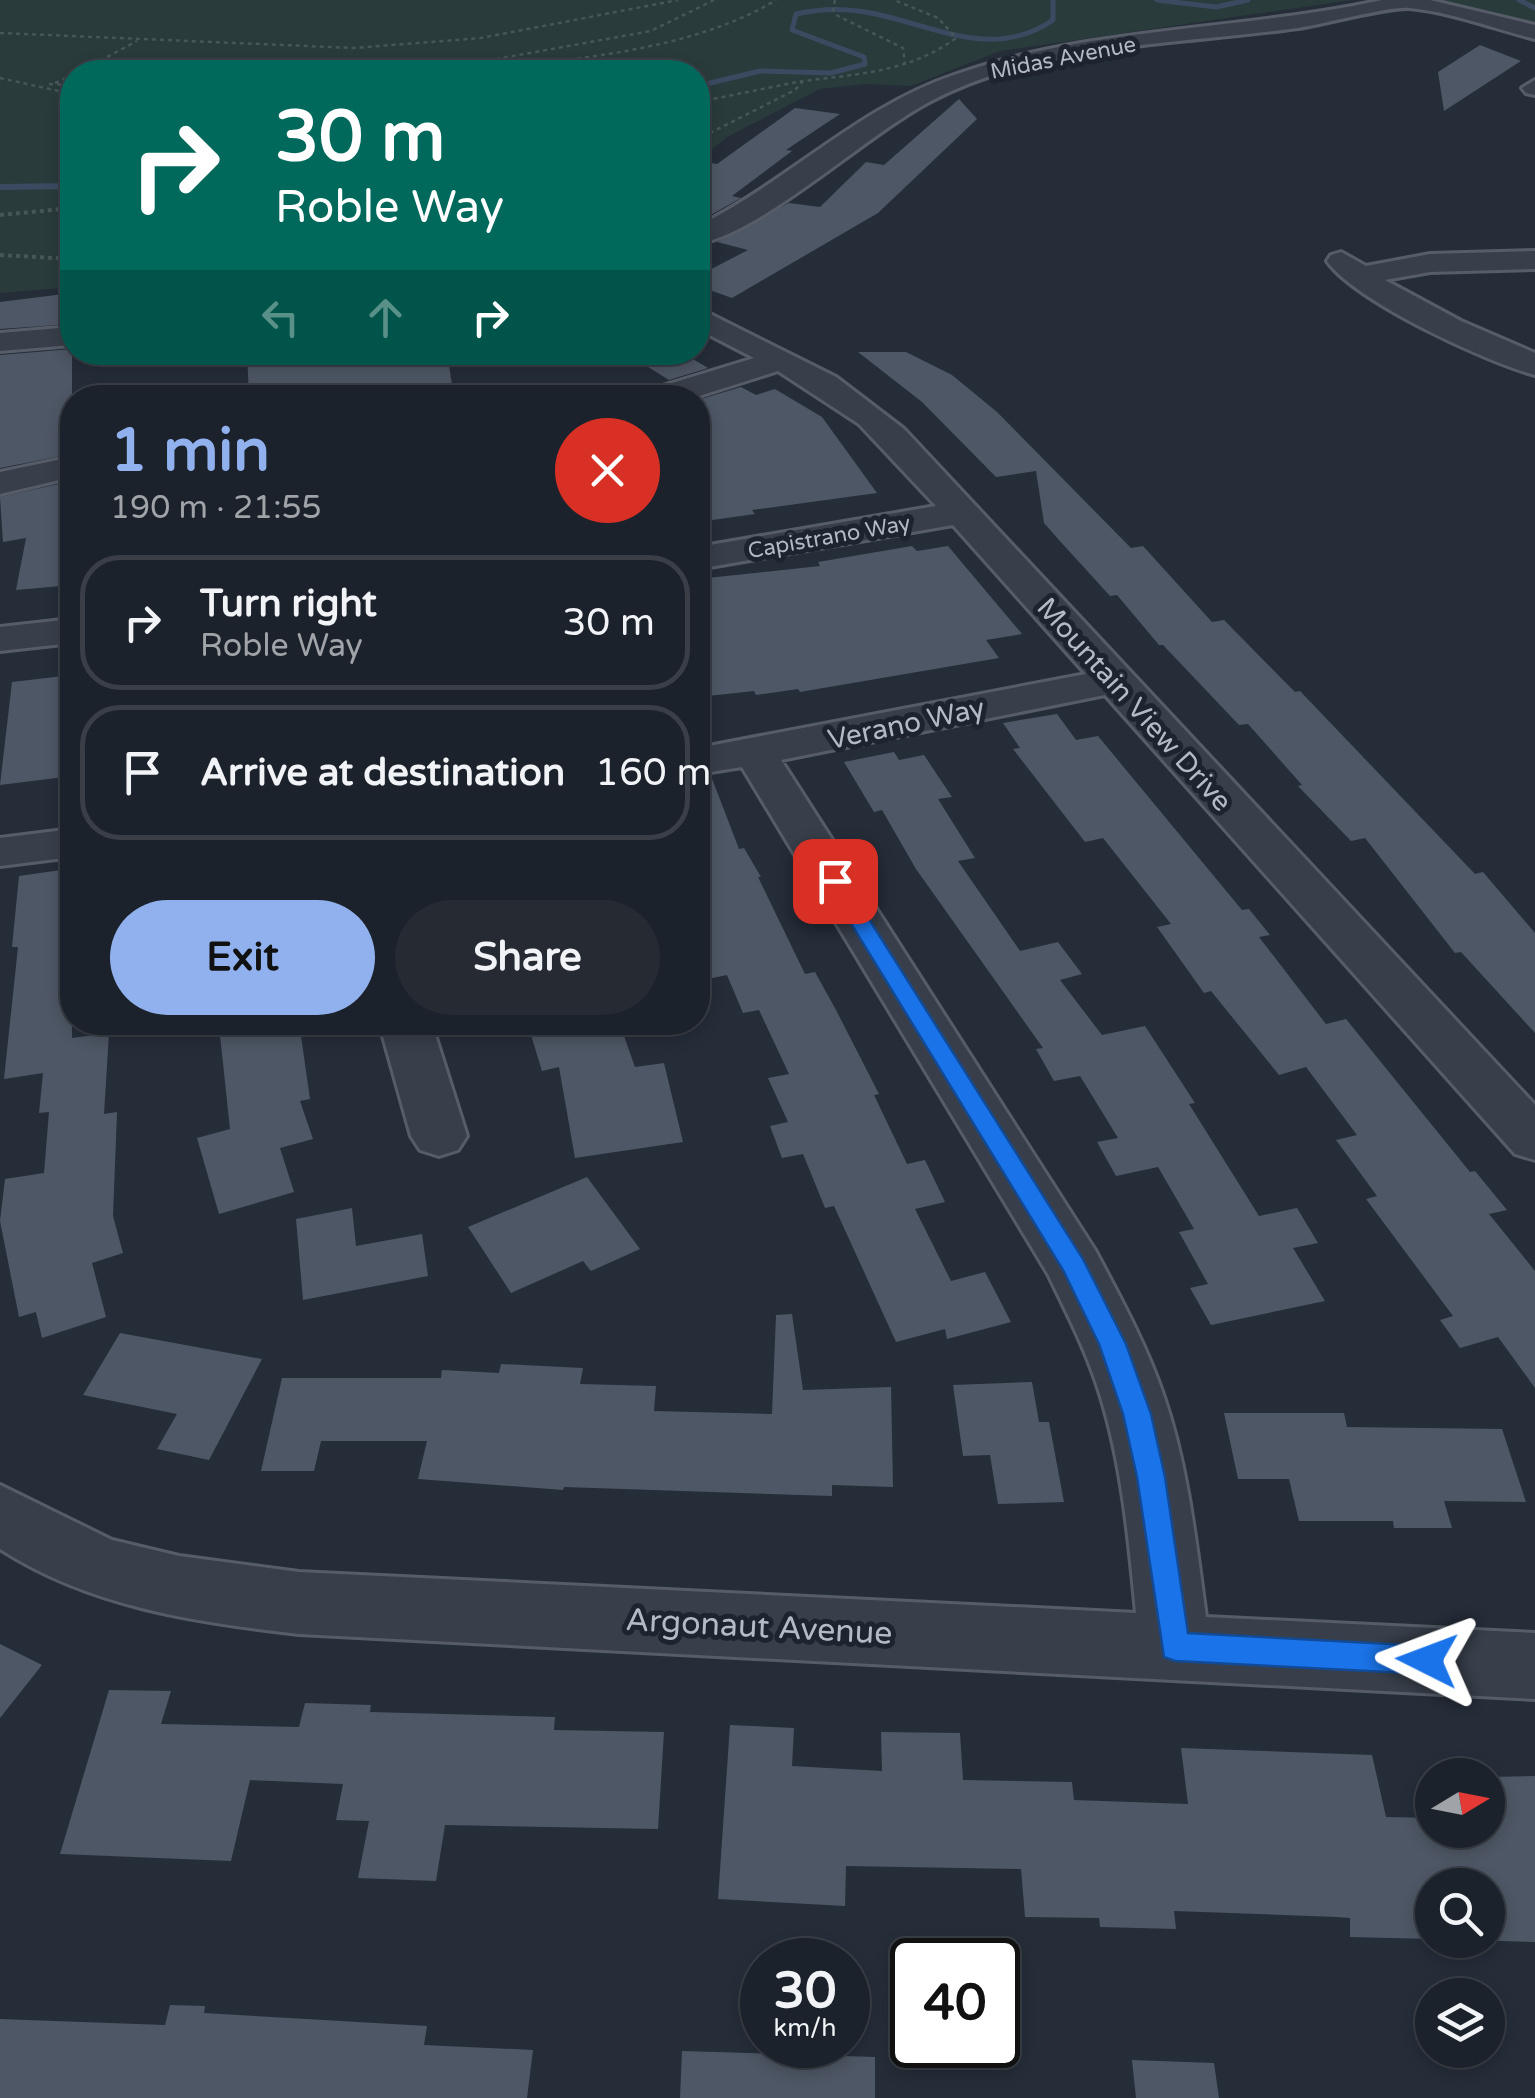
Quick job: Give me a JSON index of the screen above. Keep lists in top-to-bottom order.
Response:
{
  "streets": {
    "street": [
      "Midas Avenue",
      "Capistrano Way",
      "Mountain View Drive",
      "Verano Way",
      "Argonaut Avenue"
    ]
  },
  "crossings": [
    ["Capistrano Way", "Mountain View Drive"],
    ["Mountain View Drive", "Verano Way"]
  ],
  "north": "right",
  "page": {
    "turn": ["30 m", "Roble Way"],
    "heading": ["1 min", "190 m · 21:55"],
    "list": [
      {
        "name": "Turn right",
        "note": "Roble Way",
        "value": "30 m"
      },
      {
        "name": "Arrive at destination",
        "value": "160 m"
      }
    ],
    "buttons": ["Exit", "Share"],
    "speed": "30 km/h",
    "limit": "40"
  }
}
